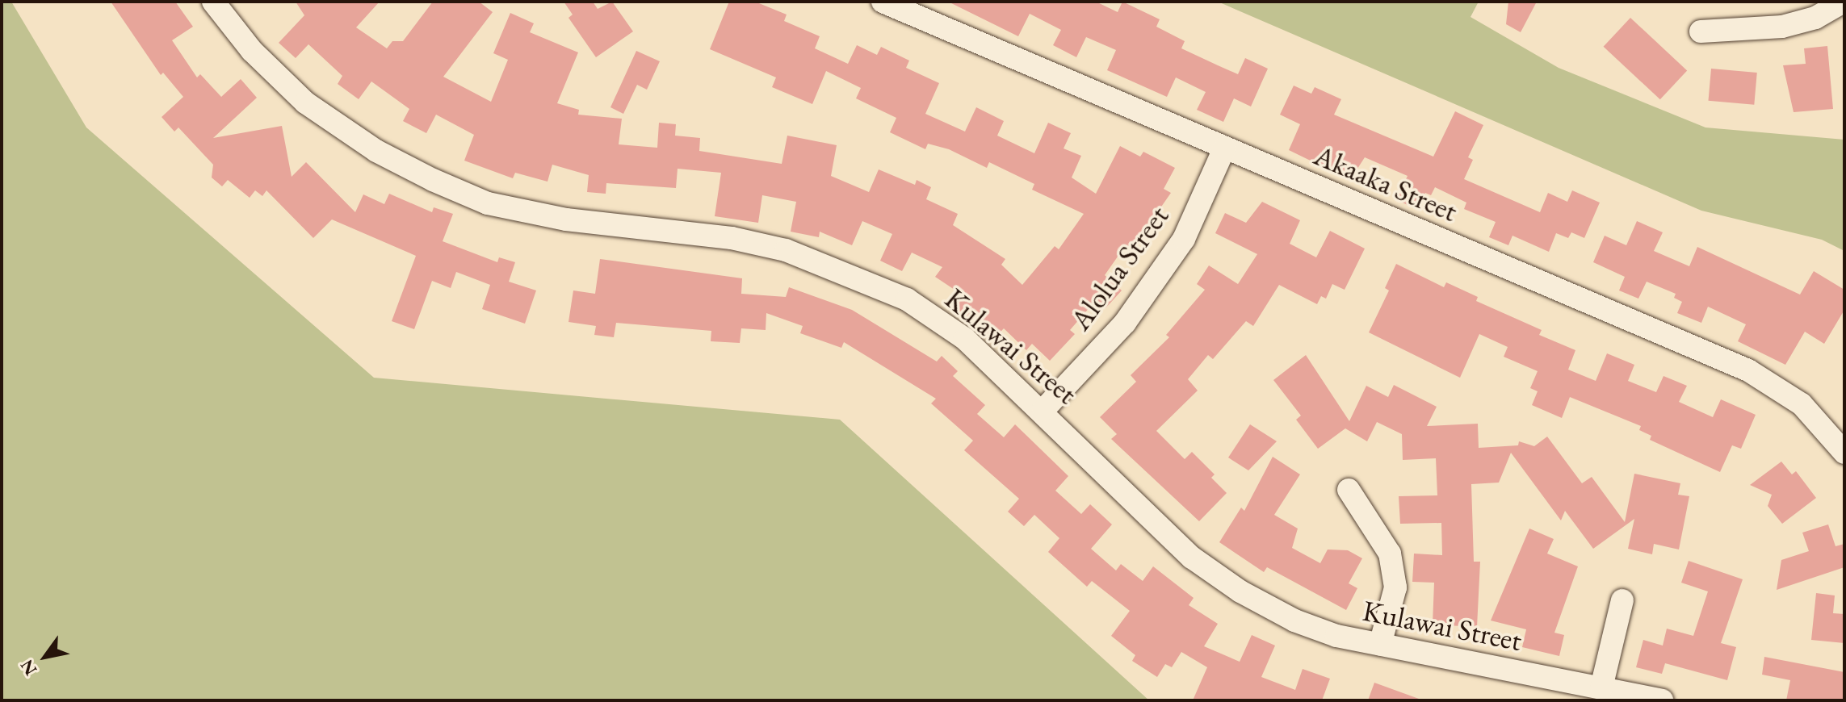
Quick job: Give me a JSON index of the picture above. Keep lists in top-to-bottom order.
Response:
{
  "streets": {
    "street": ["Akaaka Street", "Alolua Street", "Kulawai Street"]
  },
  "crossings": [
    ["Akaaka Street", "Alolua Street"],
    ["Alolua Street", "Kulawai Street"]
  ],
  "north": "bottom left"
}
